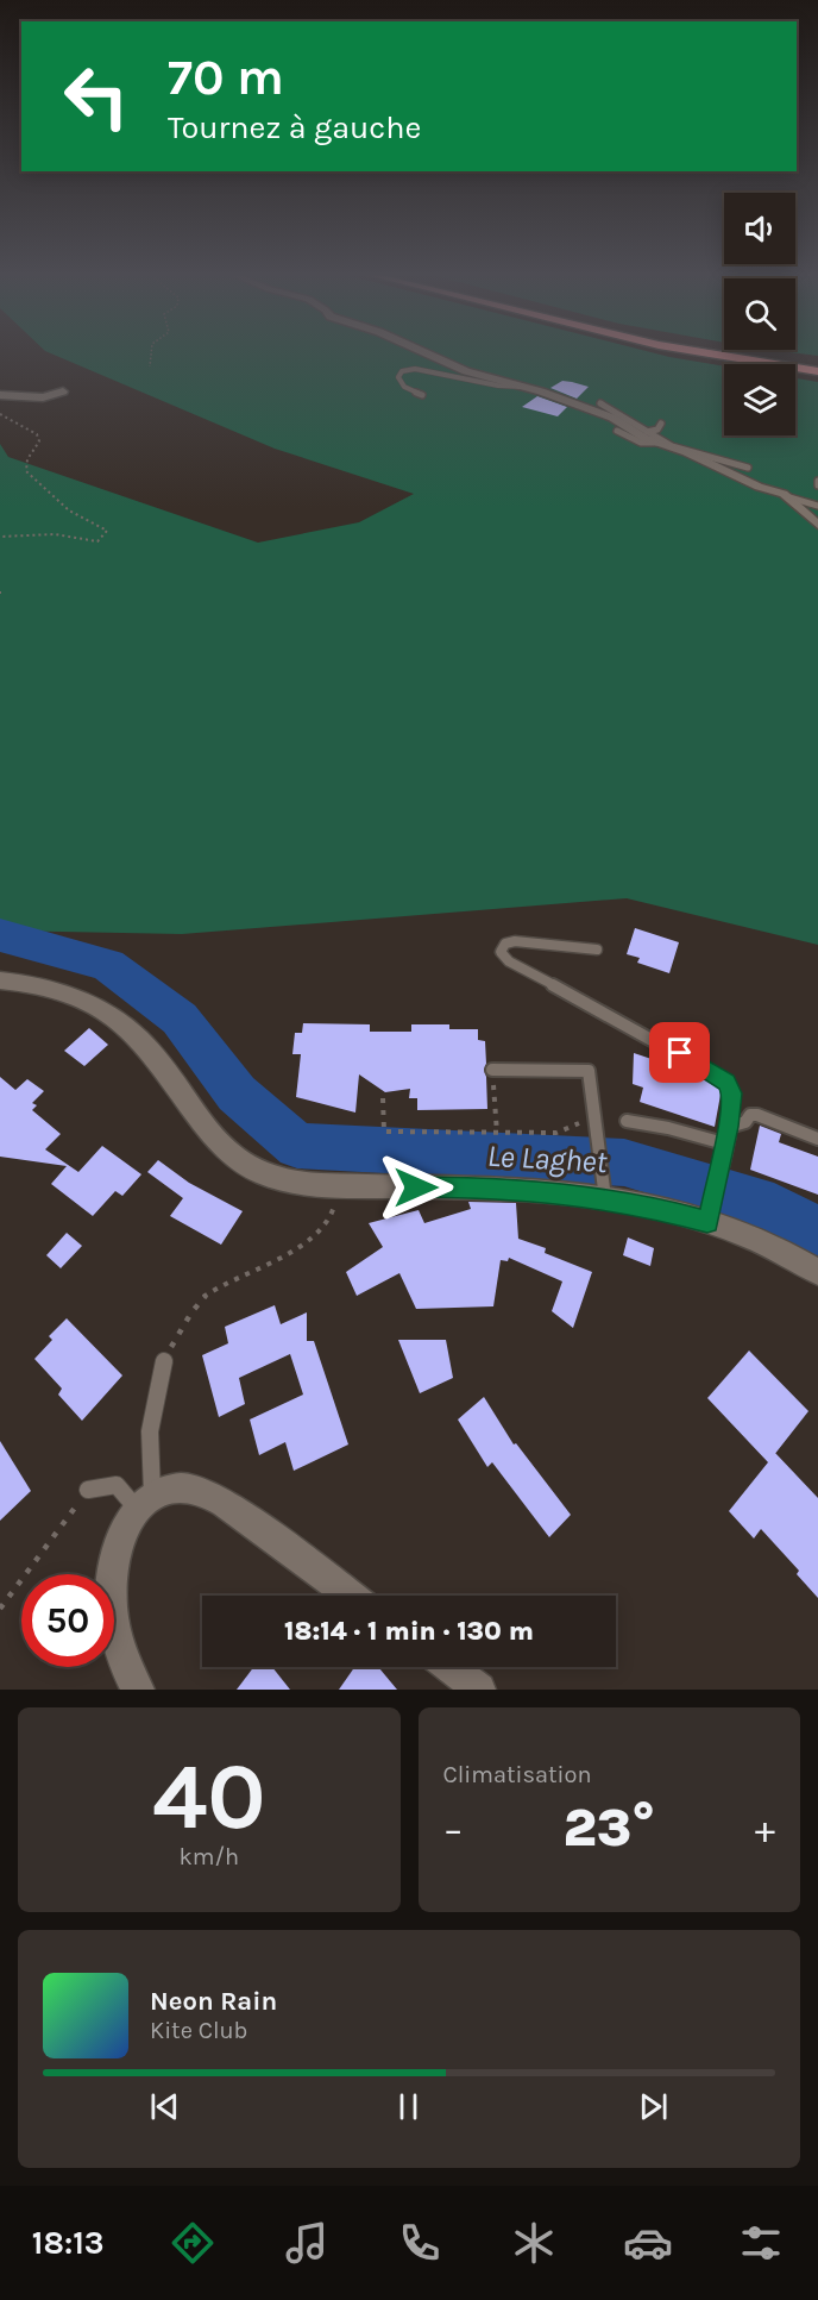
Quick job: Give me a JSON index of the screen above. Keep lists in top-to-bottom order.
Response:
{
  "water": ["Le Laghet"],
  "page": {
    "turn": ["70 m", "Tournez à gauche"],
    "limit": "50",
    "trip": "18:14 · 1 min · 130 m",
    "tile": [
      ["40", "km/h"],
      "Climatisation"
    ],
    "heat": ["−", "23°", "+"],
    "song": ["Neon Rain", "Kite Club"],
    "tabs": "18:13"
  }
}
